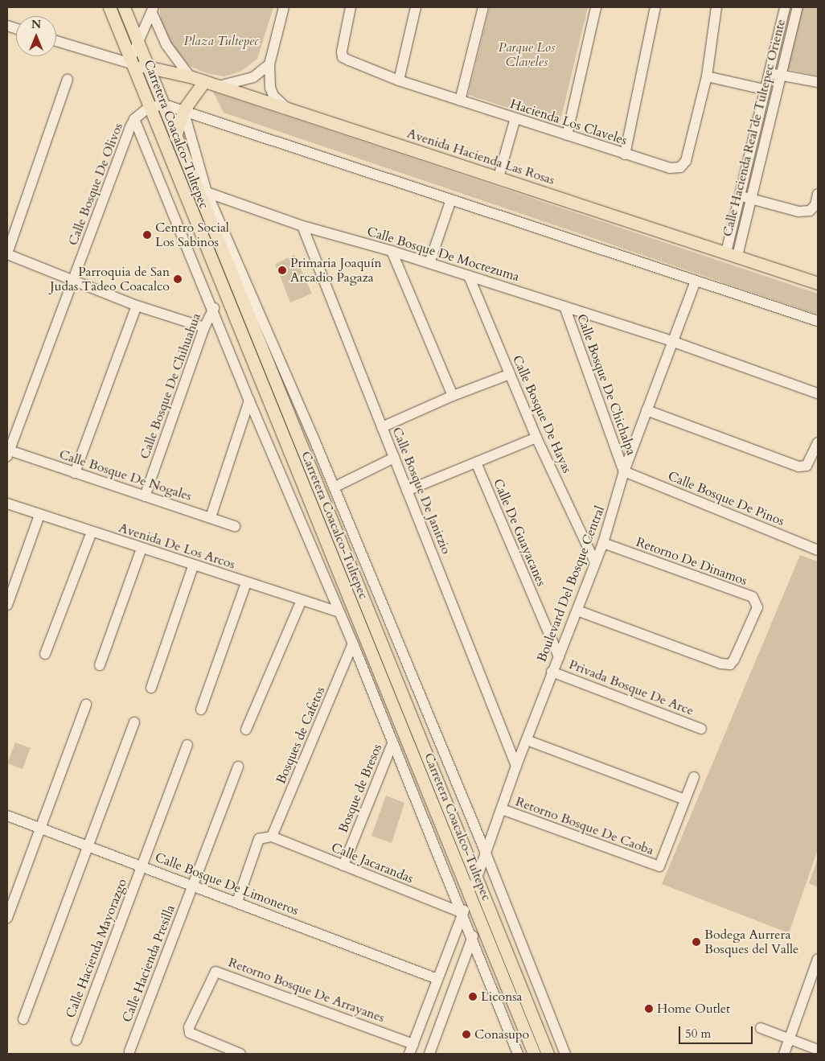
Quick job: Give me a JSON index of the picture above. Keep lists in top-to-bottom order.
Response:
{
  "streets": {
    "main road": ["Carretera Coacalco-Tultepec", "Avenida Hacienda Las Rosas"],
    "street": [
      "Hacienda Los Claveles",
      "Calle Hacienda Real de Tultepec Oriente",
      "Calle Bosque De Olivos",
      "Calle Bosque De Moctezuma",
      "Calle Bosque De Chichalpa",
      "Calle Bosque De Chihuahua",
      "Calle Bosque De Hayas",
      "Calle Bosque De Nogales",
      "Calle Bosque De Janitzio",
      "Calle Bosque De Pinos",
      "Calle De Guayacanes",
      "Avenida De Los Arcos",
      "Retorno De Dinamos",
      "Boulevard Del Bosque Central",
      "Privada Bosque De Arce",
      "Bosques de Cafetos",
      "Bosque de Bresos",
      "Retorno Bosque De Caoba",
      "Calle Jacarandas",
      "Calle Bosque De Limoneros",
      "Calle Hacienda Mayorazgo",
      "Calle Hacienda Presilla",
      "Retorno Bosque De Arrayanes"
    ]
  },
  "crossings": [
    ["Calle Hacienda Real de Tultepec Oriente", "Avenida Hacienda Las Rosas"],
    ["Carretera Coacalco-Tultepec", "Avenida Hacienda Las Rosas"],
    ["Carretera Coacalco-Tultepec", "Calle Bosque De Olivos"],
    ["Carretera Coacalco-Tultepec", "Boulevard Del Bosque Central"],
    ["Calle Bosque De Olivos", "Calle Bosque De Nogales"],
    ["Calle Bosque De Moctezuma", "Calle Bosque De Chichalpa"],
    ["Calle Bosque De Moctezuma", "Calle Bosque De Hayas"],
    ["Calle Bosque De Moctezuma", "Calle Bosque De Janitzio"],
    ["Calle Bosque De Moctezuma", "Boulevard Del Bosque Central"],
    ["Calle Bosque De Chichalpa", "Calle Bosque De Pinos"],
    ["Calle Bosque De Chichalpa", "Boulevard Del Bosque Central"],
    ["Calle Bosque De Chihuahua", "Calle Bosque De Nogales"],
    ["Calle Bosque De Hayas", "Boulevard Del Bosque Central"],
    ["Calle Bosque De Janitzio", "Boulevard Del Bosque Central"],
    ["Calle Bosque De Pinos", "Boulevard Del Bosque Central"],
    ["Calle De Guayacanes", "Boulevard Del Bosque Central"],
    ["Retorno De Dinamos", "Boulevard Del Bosque Central"],
    ["Boulevard Del Bosque Central", "Privada Bosque De Arce"],
    ["Boulevard Del Bosque Central", "Retorno Bosque De Caoba"],
    ["Boulevard Del Bosque Central", "Calle Jacarandas"],
    ["Boulevard Del Bosque Central", "Calle Bosque De Limoneros"],
    ["Boulevard Del Bosque Central", "Retorno Bosque De Arrayanes"],
    ["Bosques de Cafetos", "Calle Jacarandas"],
    ["Bosque de Bresos", "Calle Jacarandas"],
    ["Calle Bosque De Limoneros", "Calle Hacienda Mayorazgo"],
    ["Calle Bosque De Limoneros", "Calle Hacienda Presilla"]
  ],
  "parks": ["Plaza Tultepec", "Parque Los Claveles"],
  "places": [
    "Centro Social Los Sabinos",
    "Primaria Joaquín Arcadio Pagaza",
    "Parroquia de San Judas Tadeo Coacalco",
    "Bodega Aurrera Bosques del Valle",
    "Liconsa",
    "Home Outlet",
    "Conasupo"
  ],
  "scale_bar": "50 m",
  "north": "top"
}
